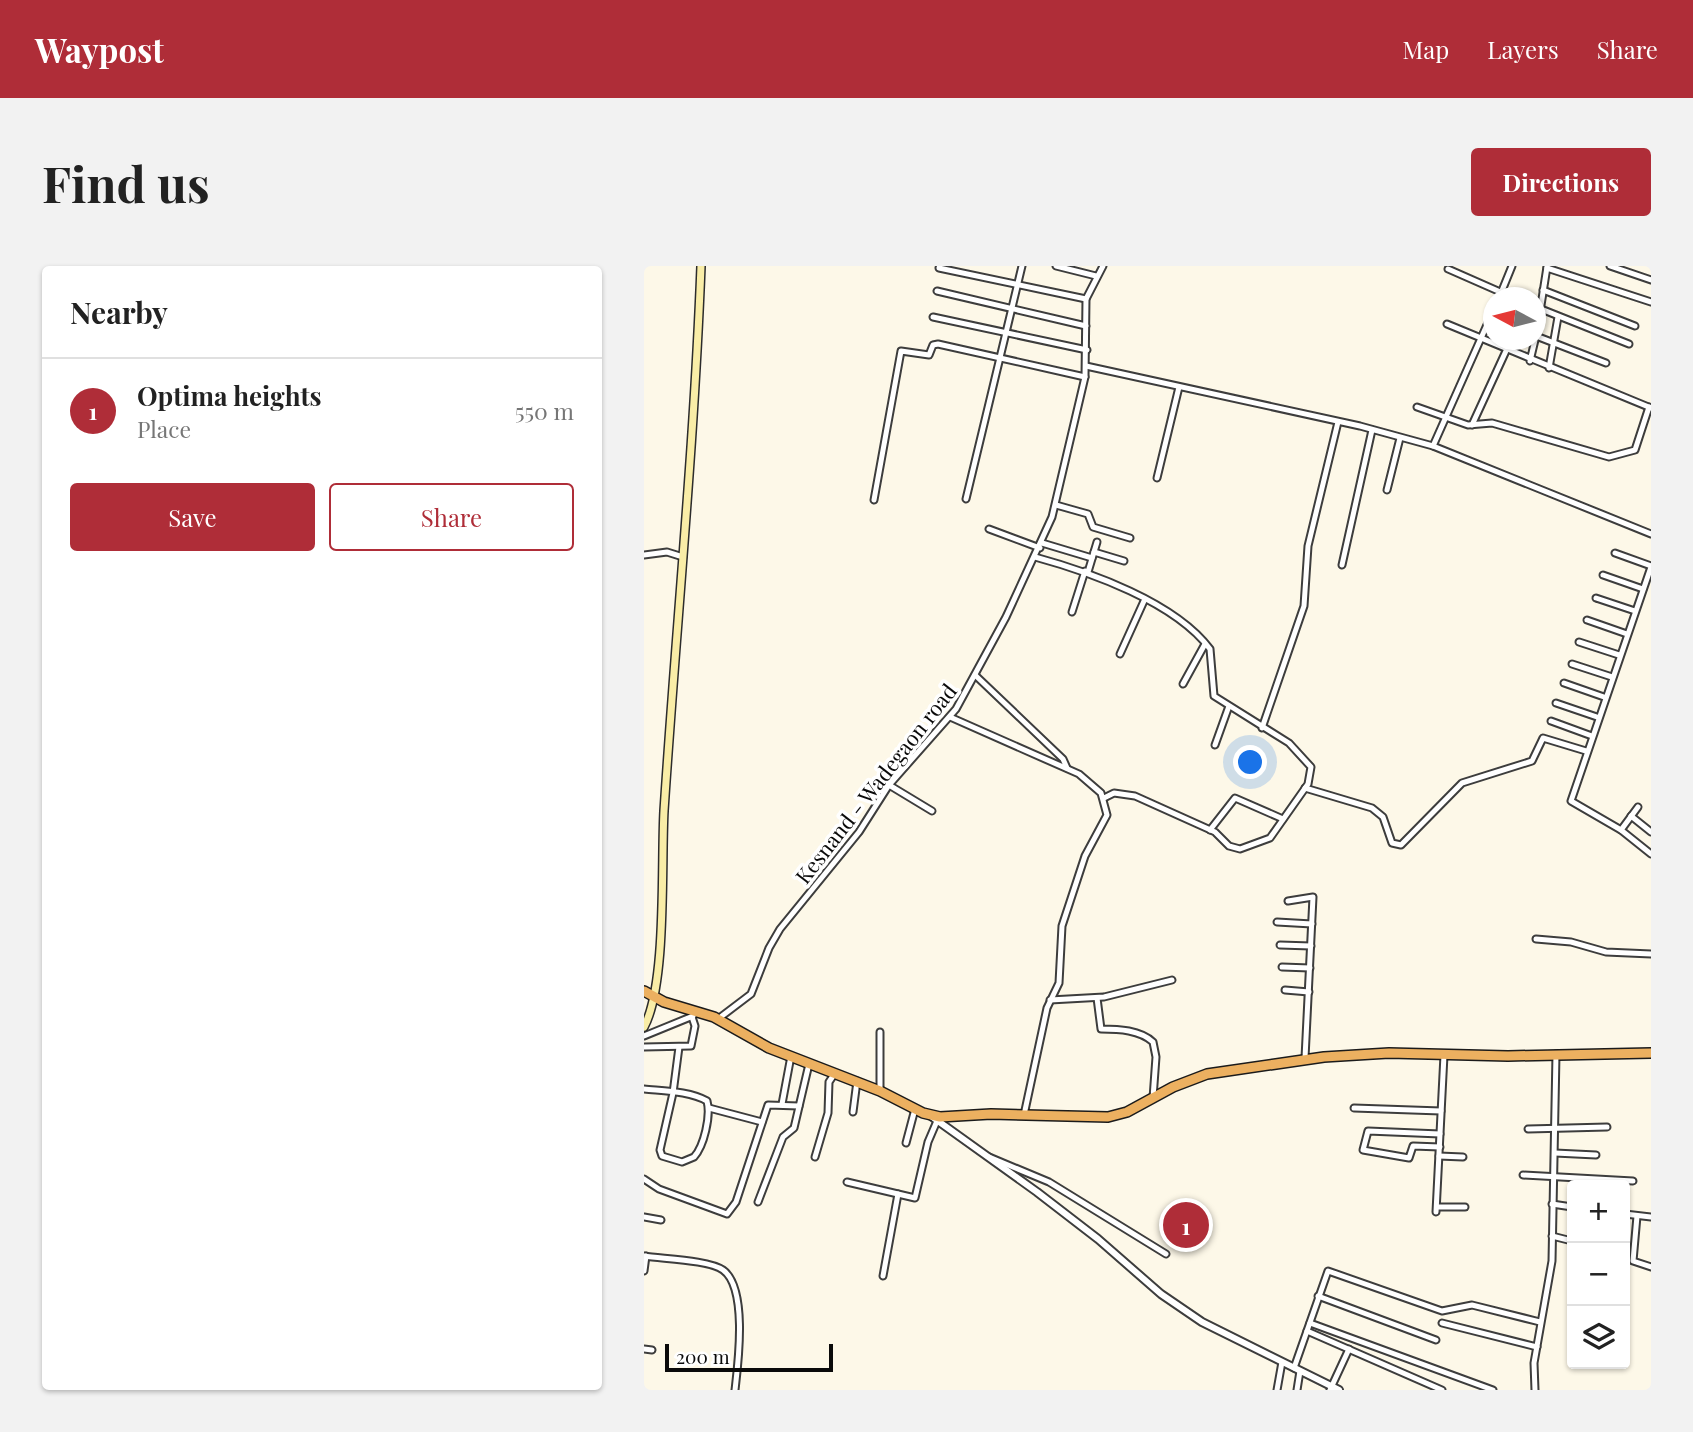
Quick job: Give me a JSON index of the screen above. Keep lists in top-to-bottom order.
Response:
{
  "streets": {
    "street": ["Kesnand - Wadegaon road"]
  },
  "scale_bar": "200 m",
  "north": "left",
  "page": {
    "header": "Waypost",
    "nav": ["Map", "Layers", "Share"],
    "buttons": [
      "Directions",
      ["Save", "Share"]
    ],
    "title": "Find us",
    "heading": "Nearby",
    "list": [
      {
        "mark": "1",
        "name": "Optima heights",
        "note": "Place",
        "value": "550 m"
      }
    ],
    "map_buttons": ["+", "−"],
    "pins": "1",
    "scale": "200 m"
  }
}
